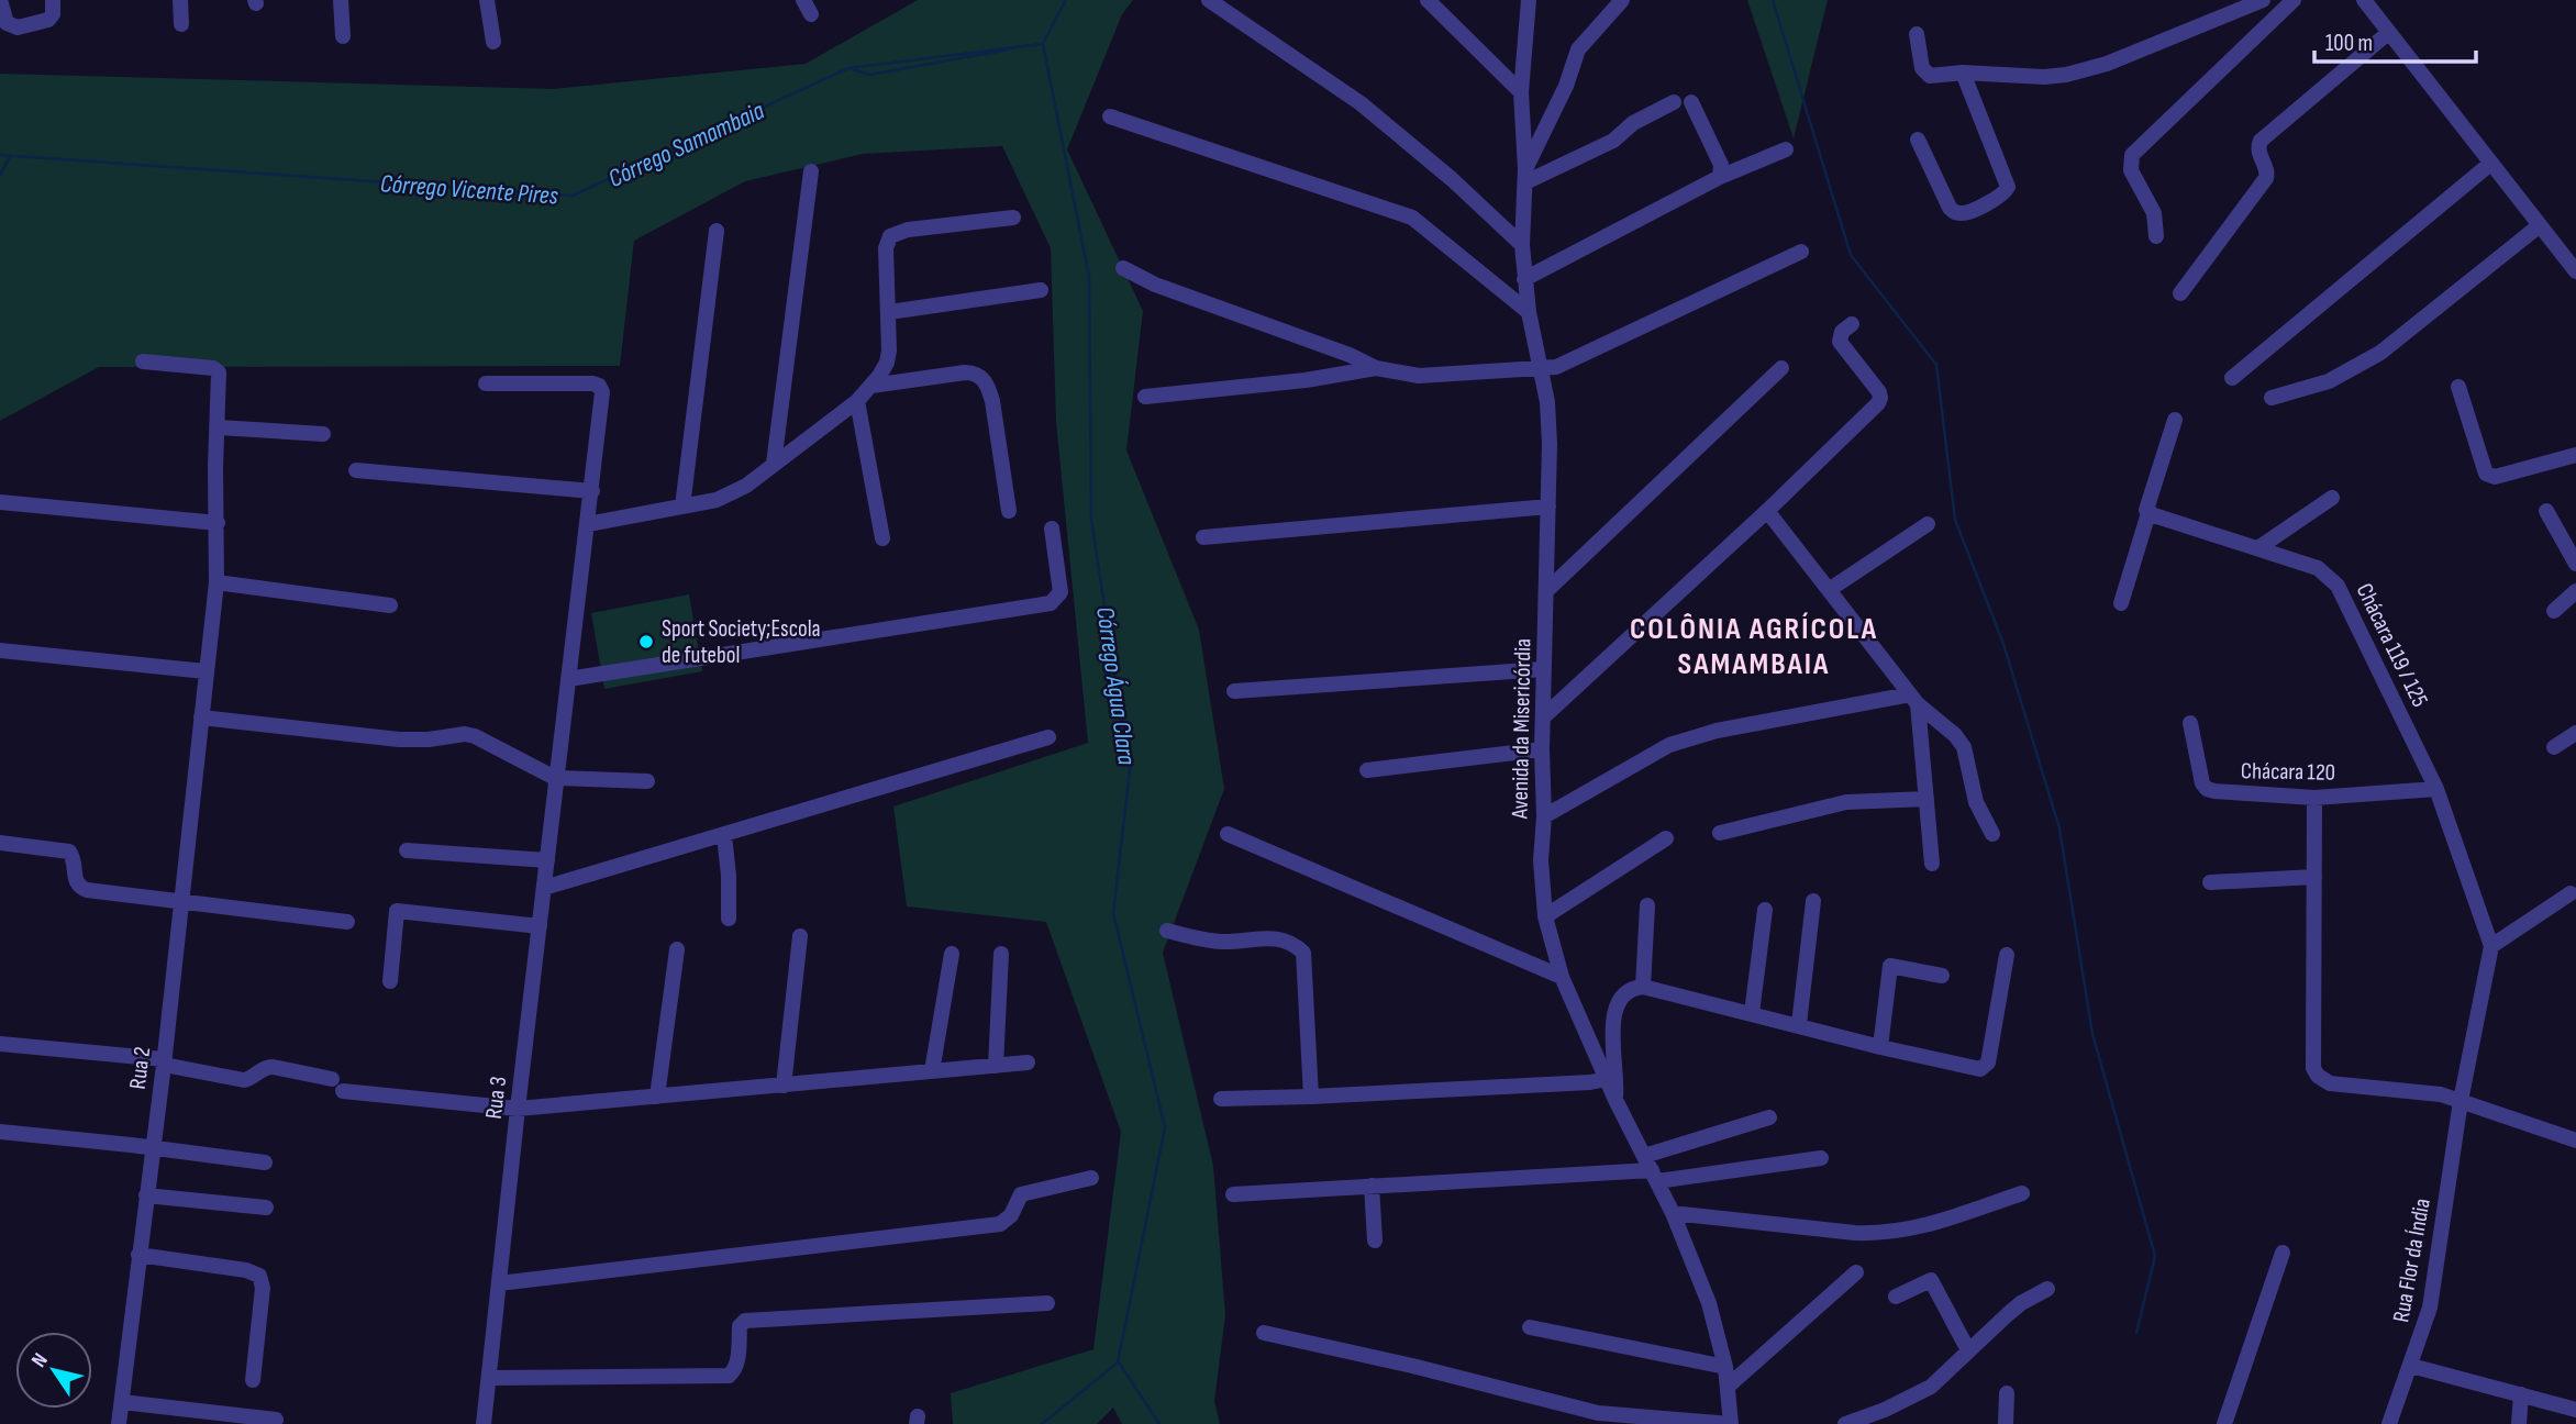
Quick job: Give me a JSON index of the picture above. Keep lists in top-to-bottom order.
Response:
{
  "streets": {
    "street": [
      "Chácara 119 / 125",
      "Avenida da Misericórdia",
      "Chácara 120",
      "Rua 2",
      "Rua 3",
      "Rua Flor da Índia"
    ]
  },
  "crossings": [
    ["Chácara 119 / 125", "Chácara 120"],
    ["Chácara 119 / 125", "Rua Flor da Índia"]
  ],
  "districts": ["COLÔNIA AGRÍCOLA SAMAMBAIA"],
  "water": ["Córrego Samambaia", "Córrego Vicente Pires", "Córrego Água Clara"],
  "places": ["Sport Society;Escola de futebol"],
  "scale_bar": "100 m",
  "north": "top left"
}
